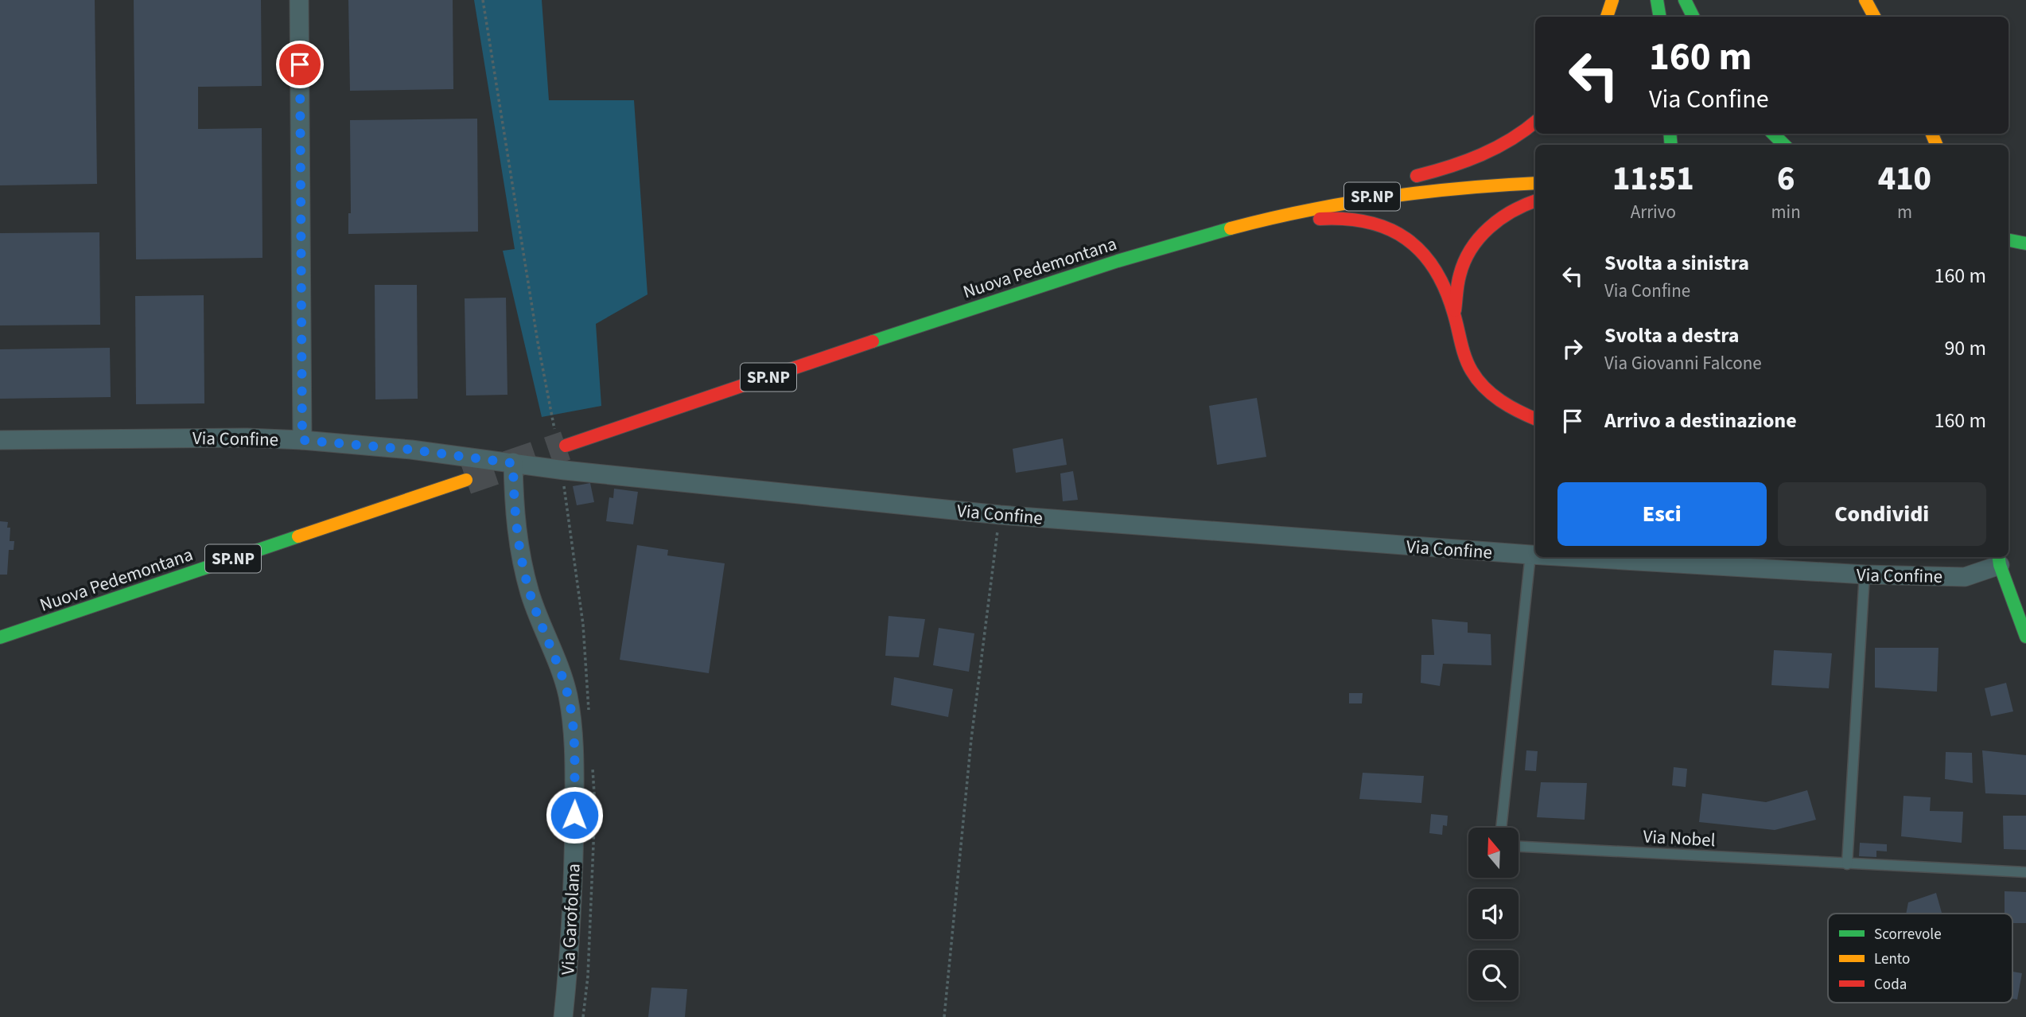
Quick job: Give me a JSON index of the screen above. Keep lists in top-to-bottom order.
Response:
{
  "streets": {
    "main road": ["SP.NP", "Nuova Pedemontana"],
    "street": ["Via Confine", "Via Garofolana"],
    "lane": ["Via Nobel"]
  },
  "crossings": [
    ["Via Confine", "Via Garofolana"]
  ],
  "legend": ["Scorrevole", "Lento", "Coda"],
  "north": "top",
  "page": {
    "turn": ["160 m", "Via Confine"],
    "eta": [
      "11:51",
      "Arrivo",
      "6",
      "min",
      "410",
      "m"
    ],
    "list": [
      {
        "name": "Svolta a sinistra",
        "note": "Via Confine",
        "value": "160 m"
      },
      {
        "name": "Svolta a destra",
        "note": "Via Giovanni Falcone",
        "value": "90 m"
      },
      {
        "name": "Arrivo a destinazione",
        "value": "160 m"
      }
    ],
    "buttons": ["Esci", "Condividi"]
  }
}
